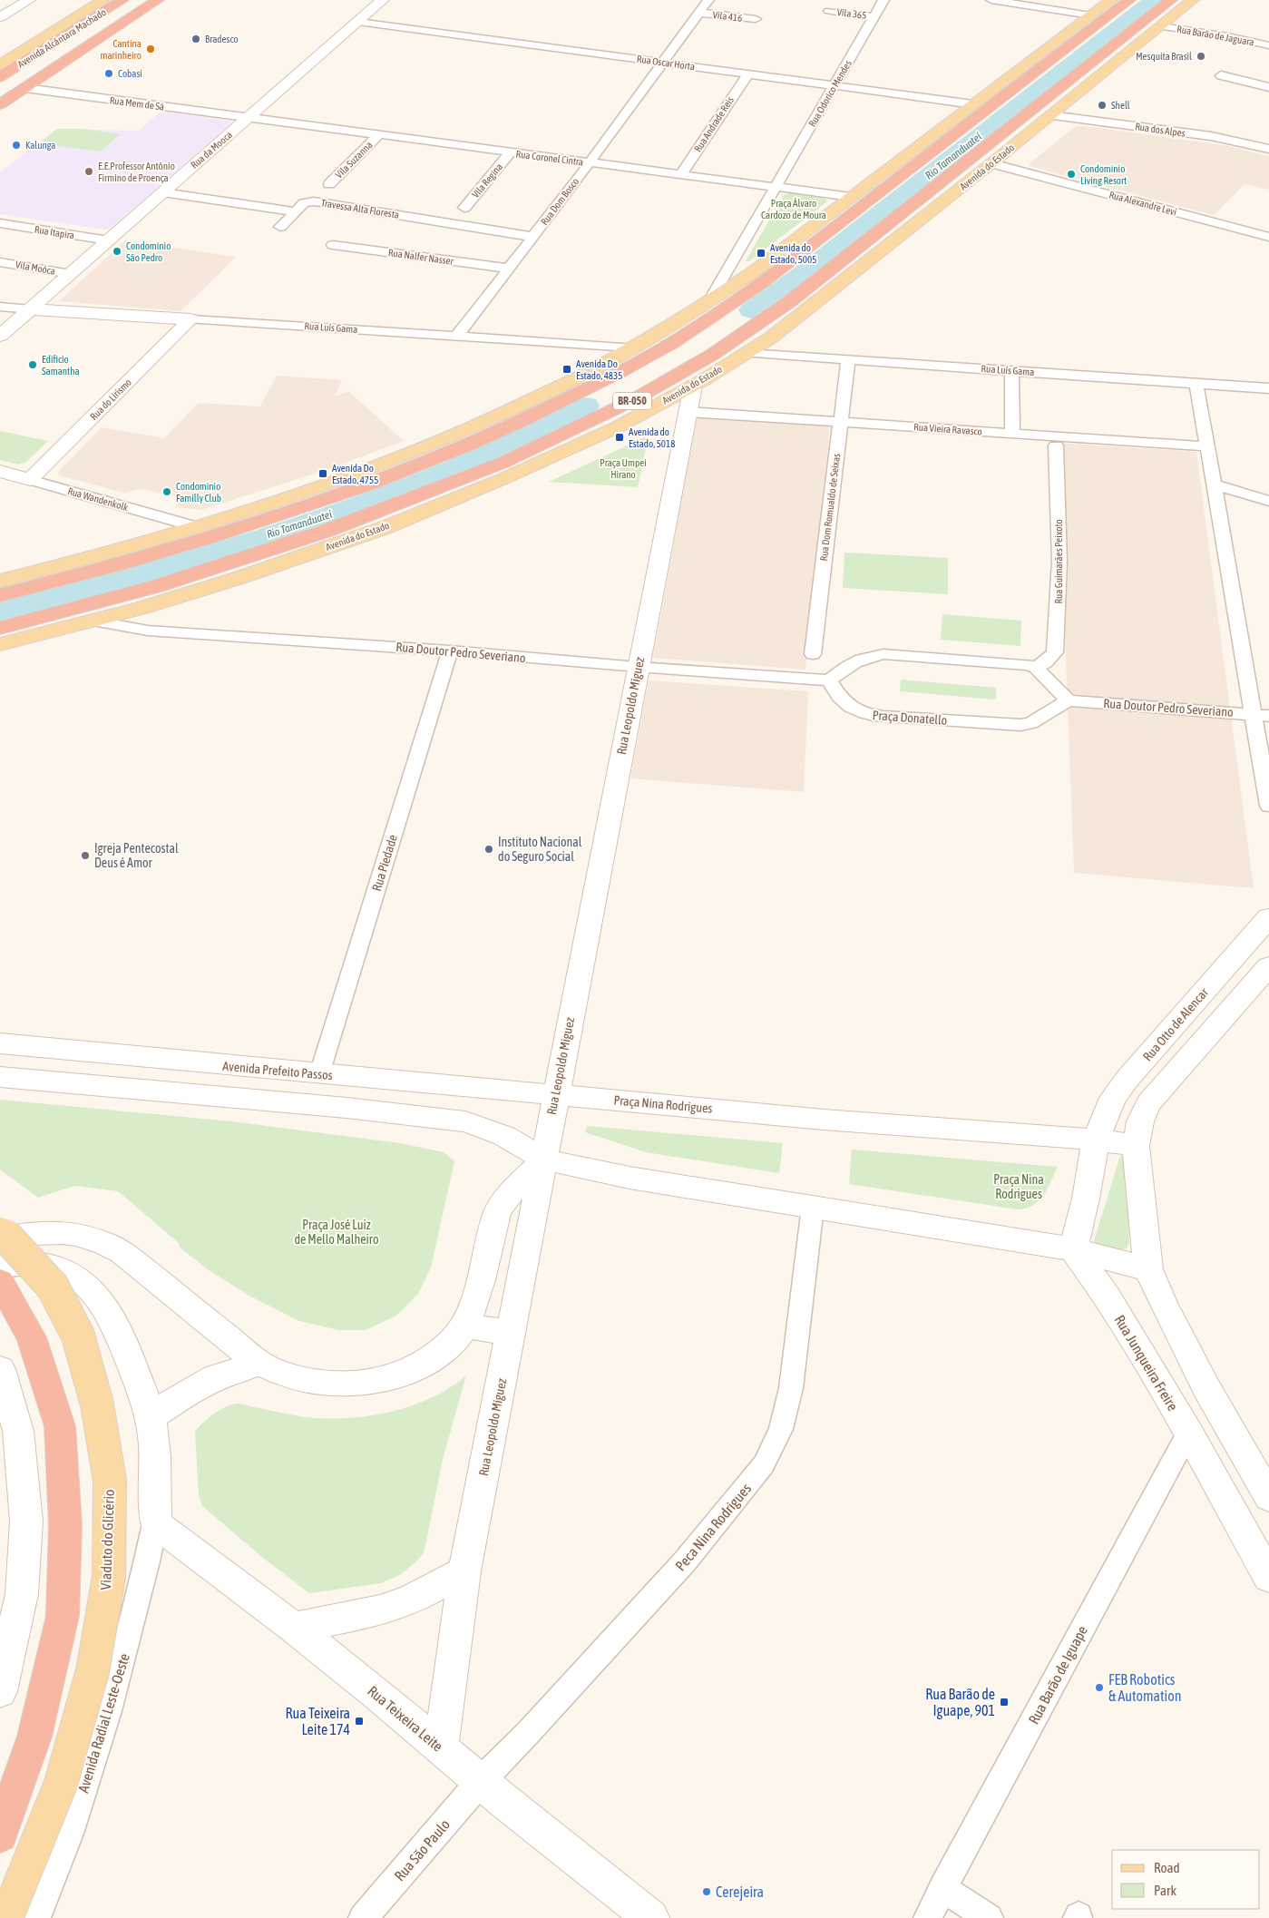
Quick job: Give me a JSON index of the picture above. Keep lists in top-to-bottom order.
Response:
{
  "streets": {
    "highway": ["Avenida Alcântara Machado", "Avenida do Estado", "BR-050"],
    "main road": [
      "Rua da Mooca",
      "Rua Luís Gama",
      "Rua do Lirismo",
      "Rua Wandenkolk",
      "Rua Leopoldo Miguez",
      "Rua Otto de Alencar",
      "Avenida Prefeito Passos",
      "Praça Nina Rodrigues",
      "Rua Junqueira Freire",
      "Viaduto do Glicério",
      "Rua Teixeira Leite"
    ],
    "street": [
      "Vila 365",
      "Vila 416",
      "Rua Barão de Jaguara",
      "Rua Oscar Horta",
      "Rua Odorico Mendes",
      "Rua Mem de Sá",
      "Rua Andrade Reis",
      "Rua dos Alpes",
      "Rua Coronel Cintra",
      "Vila Suzanna",
      "Vila Regina",
      "Rua Dom Bosco",
      "Rua Alexandre Levi",
      "Travessa Alta Floresta",
      "Rua Itapira",
      "Rua Nalfer Nasser",
      "Vila Moóca",
      "Rua Vieira Ravasco",
      "Rua Dom Romualdo de Seixas",
      "Rua Guimarães Peixoto",
      "Rua Doutor Pedro Severiano",
      "Praça Donatello",
      "Rua Piedade",
      "Peca Nina Rodrigues",
      "Rua Barão de Iguape",
      "Avenida Radial Leste-Oeste",
      "Rua São Paulo"
    ]
  },
  "crossings": [
    ["Vila 365", "Rua Odorico Mendes"],
    ["Vila 416", "Rua Dom Bosco"],
    ["Rua Barão de Jaguara", "Avenida do Estado"],
    ["Avenida Alcântara Machado", "Rua Mem de Sá"],
    ["Rua Oscar Horta", "Rua Odorico Mendes"],
    ["Rua Oscar Horta", "Rua Andrade Reis"],
    ["Rua Oscar Horta", "Rua da Mooca"],
    ["Rua Oscar Horta", "Rua Dom Bosco"],
    ["Rua Odorico Mendes", "Rua Coronel Cintra"],
    ["Rua Mem de Sá", "Rua da Mooca"],
    ["Rua Mem de Sá", "Rua Coronel Cintra"],
    ["Rua Andrade Reis", "Rua Coronel Cintra"],
    ["Rua dos Alpes", "Avenida do Estado"],
    ["Rua da Mooca", "Rua Coronel Cintra"],
    ["Rua da Mooca", "Rua Itapira"],
    ["Rua da Mooca", "Vila Moóca"],
    ["Rua da Mooca", "Rua Luís Gama"],
    ["Rua Coronel Cintra", "Vila Suzanna"],
    ["Rua Coronel Cintra", "Vila Regina"],
    ["Rua Coronel Cintra", "Rua Dom Bosco"],
    ["Avenida do Estado", "Rua Alexandre Levi"],
    ["Avenida do Estado", "Rua Luís Gama"],
    ["Avenida do Estado", "Rua Doutor Pedro Severiano"],
    ["Avenida do Estado", "Rua Leopoldo Miguez"],
    ["Rua Dom Bosco", "Travessa Alta Floresta"],
    ["Rua Dom Bosco", "Rua Nalfer Nasser"],
    ["Rua Dom Bosco", "Rua Luís Gama"],
    ["Rua Luís Gama", "Rua do Lirismo"],
    ["Rua Luís Gama", "Rua Dom Romualdo de Seixas"],
    ["Rua do Lirismo", "Rua Wandenkolk"],
    ["Rua Vieira Ravasco", "Rua Dom Romualdo de Seixas"],
    ["Rua Vieira Ravasco", "Rua Leopoldo Miguez"],
    ["Rua Doutor Pedro Severiano", "Rua Leopoldo Miguez"],
    ["Rua Doutor Pedro Severiano", "Praça Donatello"],
    ["Rua Doutor Pedro Severiano", "Rua Piedade"],
    ["Rua Leopoldo Miguez", "Avenida Prefeito Passos"],
    ["Rua Leopoldo Miguez", "Praça Nina Rodrigues"],
    ["Rua Leopoldo Miguez", "Rua Teixeira Leite"],
    ["Rua Piedade", "Avenida Prefeito Passos"],
    ["Rua Otto de Alencar", "Praça Nina Rodrigues"],
    ["Avenida Prefeito Passos", "Praça Nina Rodrigues"],
    ["Rua Junqueira Freire", "Rua Barão de Iguape"],
    ["Peca Nina Rodrigues", "Rua Teixeira Leite"],
    ["Peca Nina Rodrigues", "Rua São Paulo"],
    ["Rua Teixeira Leite", "Avenida Radial Leste-Oeste"],
    ["Rua Teixeira Leite", "Rua São Paulo"]
  ],
  "water": ["Rio Tamanduateí"],
  "parks": [
    "Praça Álvaro Cardozo de Moura",
    "Praça Umpei Hirano",
    "Praça Nina Rodrigues",
    "Praça José Luiz de Mello Malheiro"
  ],
  "places": {
    "other": [
      "Bradesco",
      "Cantina marinheiro",
      "Mesquita Brasil",
      "Cobasi",
      "Shell",
      "Kalunga",
      "E.E.Professor Antônio Firmino de Proença",
      "Condomínio Living Resort",
      "Condomínio São Pedro",
      "Edificio Samantha",
      "Condomínio Familly Club",
      "Instituto Nacional do Seguro Social",
      "Igreja Pentecostal Deus é Amor",
      "FEB Robotics & Automation",
      "Cerejeira"
    ],
    "transit": [
      "Avenida do Estado, 5005",
      "Avenida Do Estado, 4835",
      "Avenida do Estado, 5018",
      "Avenida Do Estado, 4755",
      "Rua Barão de Iguape, 901",
      "Rua Teixeira Leite 174"
    ]
  },
  "legend": ["Road", "Park"]
}
